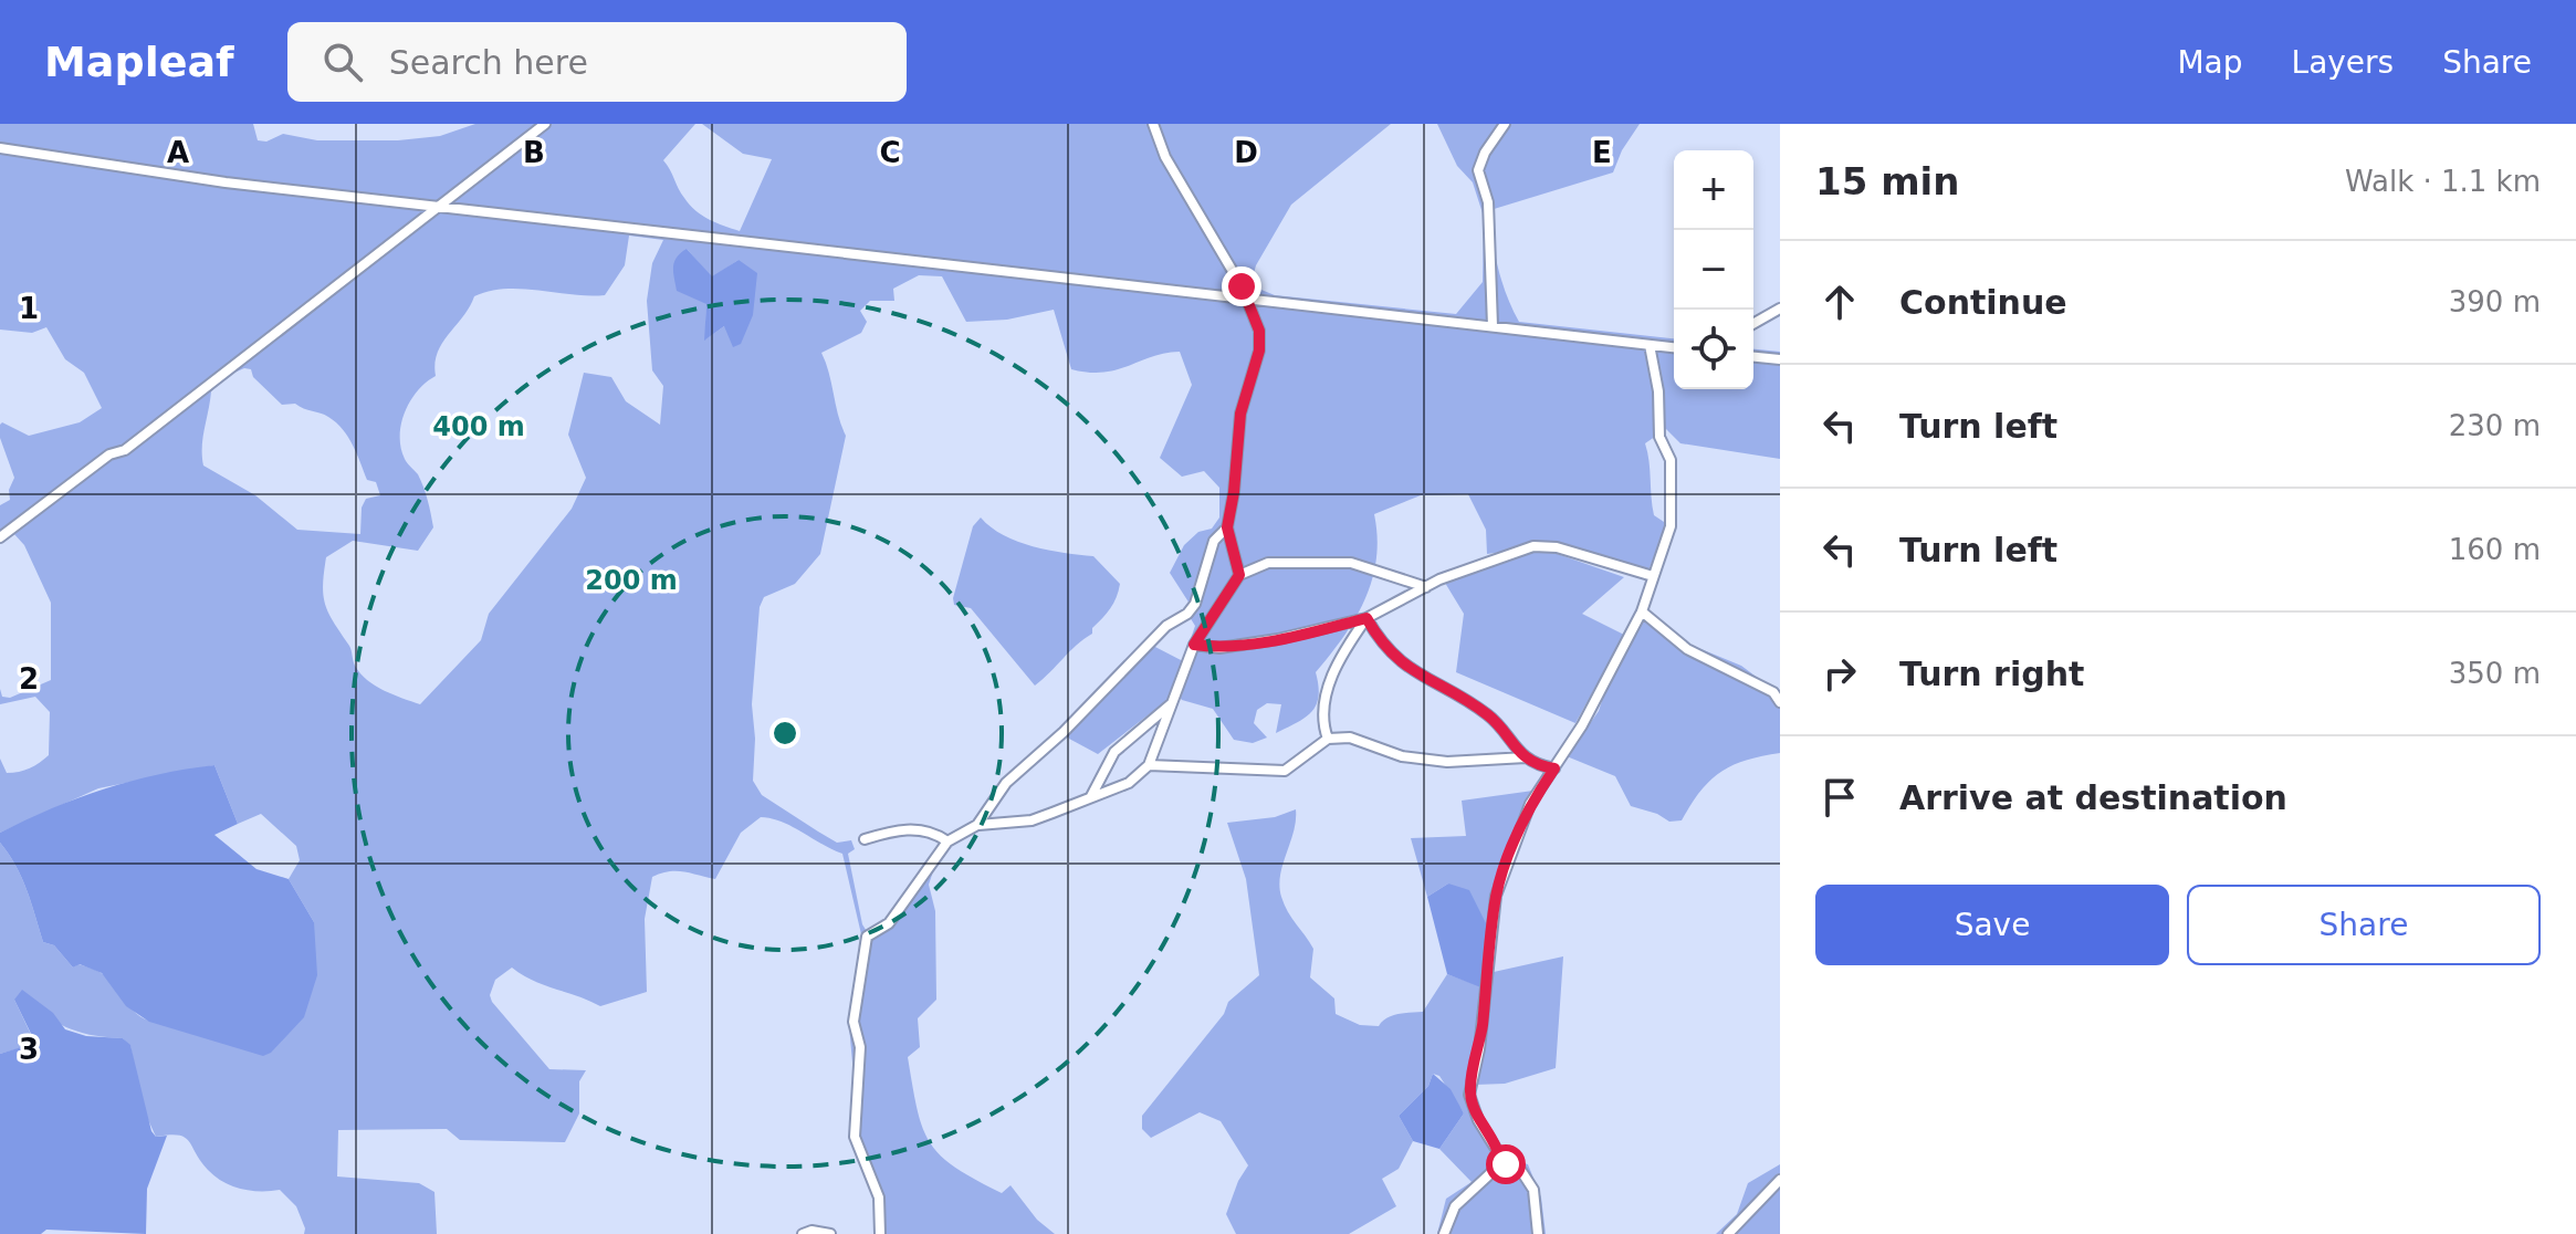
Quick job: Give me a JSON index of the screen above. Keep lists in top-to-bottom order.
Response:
{
  "page": {
    "header": "Mapleaf",
    "search": "Search here",
    "nav": ["Map", "Layers", "Share"],
    "heading": ["15 min", "Walk · 1.1 km"],
    "map_buttons": ["+", "−"],
    "list": [
      ["Continue", "390 m"],
      ["Turn left", "230 m"],
      ["Turn left", "160 m"],
      ["Turn right", "350 m"],
      "Arrive at destination"
    ],
    "buttons": ["Save", "Share"]
  },
  "grid": {
    "columns": [
      "A",
      "B",
      "C",
      "D",
      "E"
    ],
    "rows": ["1", "2", "3"]
  },
  "rings": ["400 m", "200 m"]
}
